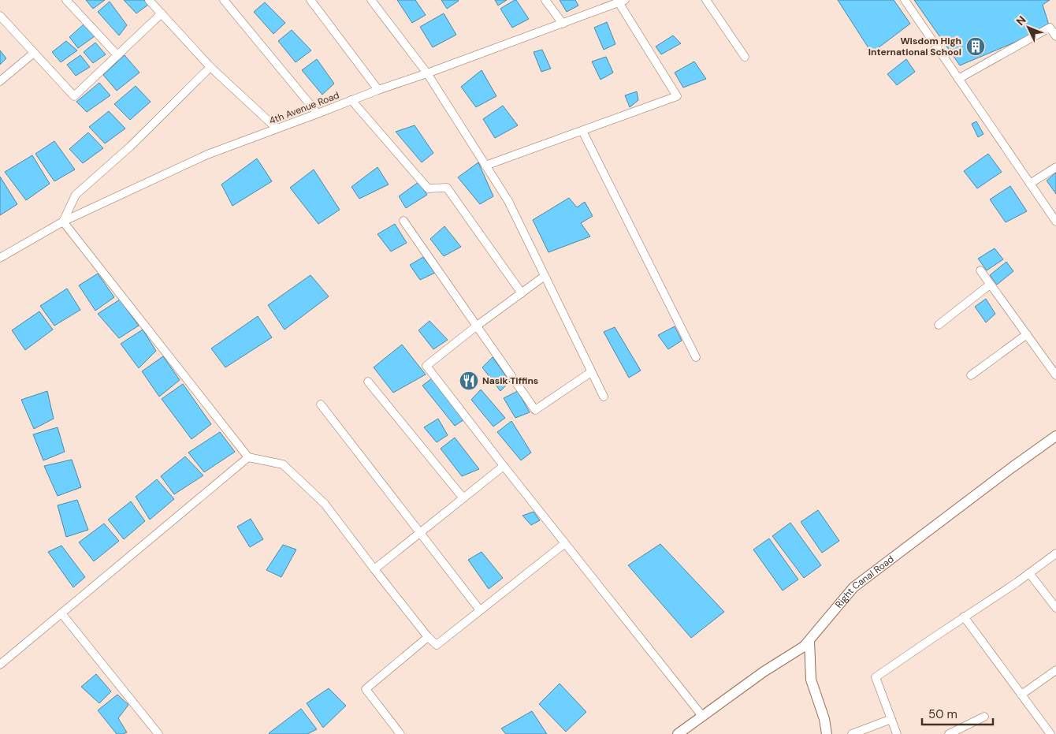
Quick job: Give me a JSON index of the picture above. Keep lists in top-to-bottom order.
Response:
{
  "streets": {
    "street": ["4th Avenue Road", "Right Canal Road"]
  },
  "places": {
    "building": ["Wisdom High International School"],
    "restaurant": ["Nasik Tiffins"]
  },
  "scale_bar": "50 m",
  "north": "top left"
}
